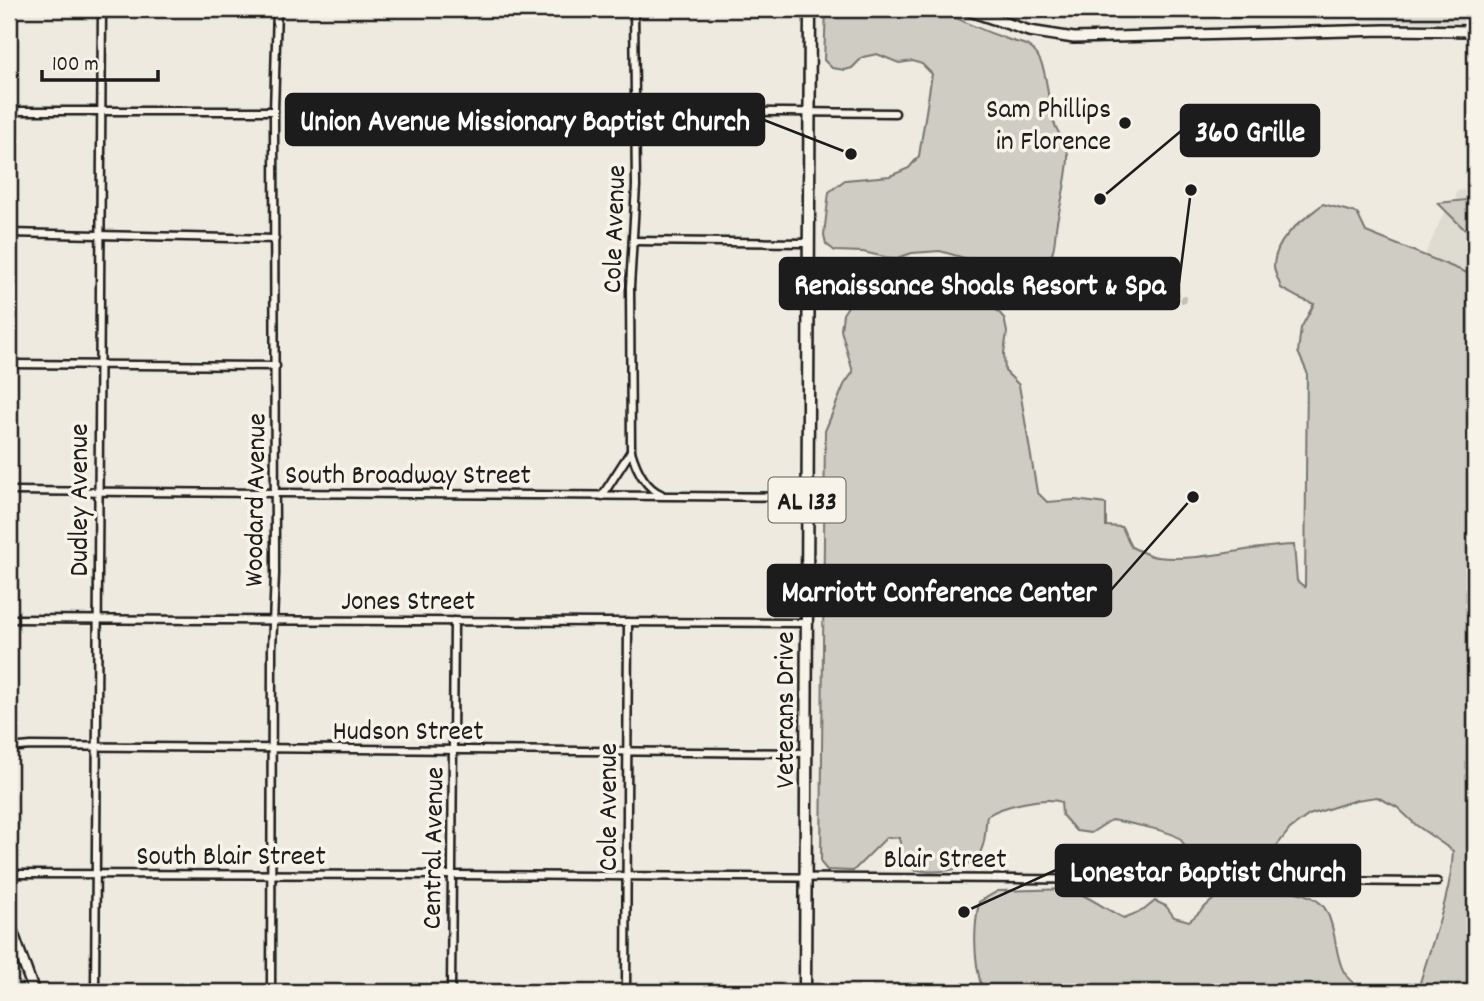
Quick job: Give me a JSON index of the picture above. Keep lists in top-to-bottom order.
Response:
{
  "streets": {
    "main road": ["AL 133", "Veterans Drive"],
    "street": [
      "Cole Avenue",
      "South Broadway Street",
      "Dudley Avenue",
      "Woodard Avenue",
      "Jones Street",
      "Hudson Street",
      "Central Avenue",
      "South Blair Street",
      "Blair Street"
    ]
  },
  "crossings": [
    ["Cole Avenue", "South Broadway Street"],
    ["Cole Avenue", "Jones Street"],
    ["Cole Avenue", "Hudson Street"],
    ["Cole Avenue", "Blair Street"],
    ["South Broadway Street", "Dudley Avenue"],
    ["South Broadway Street", "Woodard Avenue"],
    ["South Broadway Street", "Veterans Drive"],
    ["Dudley Avenue", "Jones Street"],
    ["Dudley Avenue", "Hudson Street"],
    ["Dudley Avenue", "South Blair Street"],
    ["Woodard Avenue", "Jones Street"],
    ["Woodard Avenue", "Hudson Street"],
    ["Woodard Avenue", "South Blair Street"],
    ["Jones Street", "Veterans Drive"],
    ["Jones Street", "Central Avenue"],
    ["Veterans Drive", "Hudson Street"],
    ["Veterans Drive", "Blair Street"],
    ["Hudson Street", "Central Avenue"],
    ["Central Avenue", "South Blair Street"],
    ["Central Avenue", "Blair Street"],
    ["South Blair Street", "Blair Street"]
  ],
  "places": [
    "Sam Phillips in Florence",
    "Union Avenue Missionary Baptist Church",
    "Renaissance Shoals Resort & Spa",
    "360 Grille",
    "Marriott Conference Center",
    "Lonestar Baptist Church"
  ],
  "scale_bar": "100 m"
}
